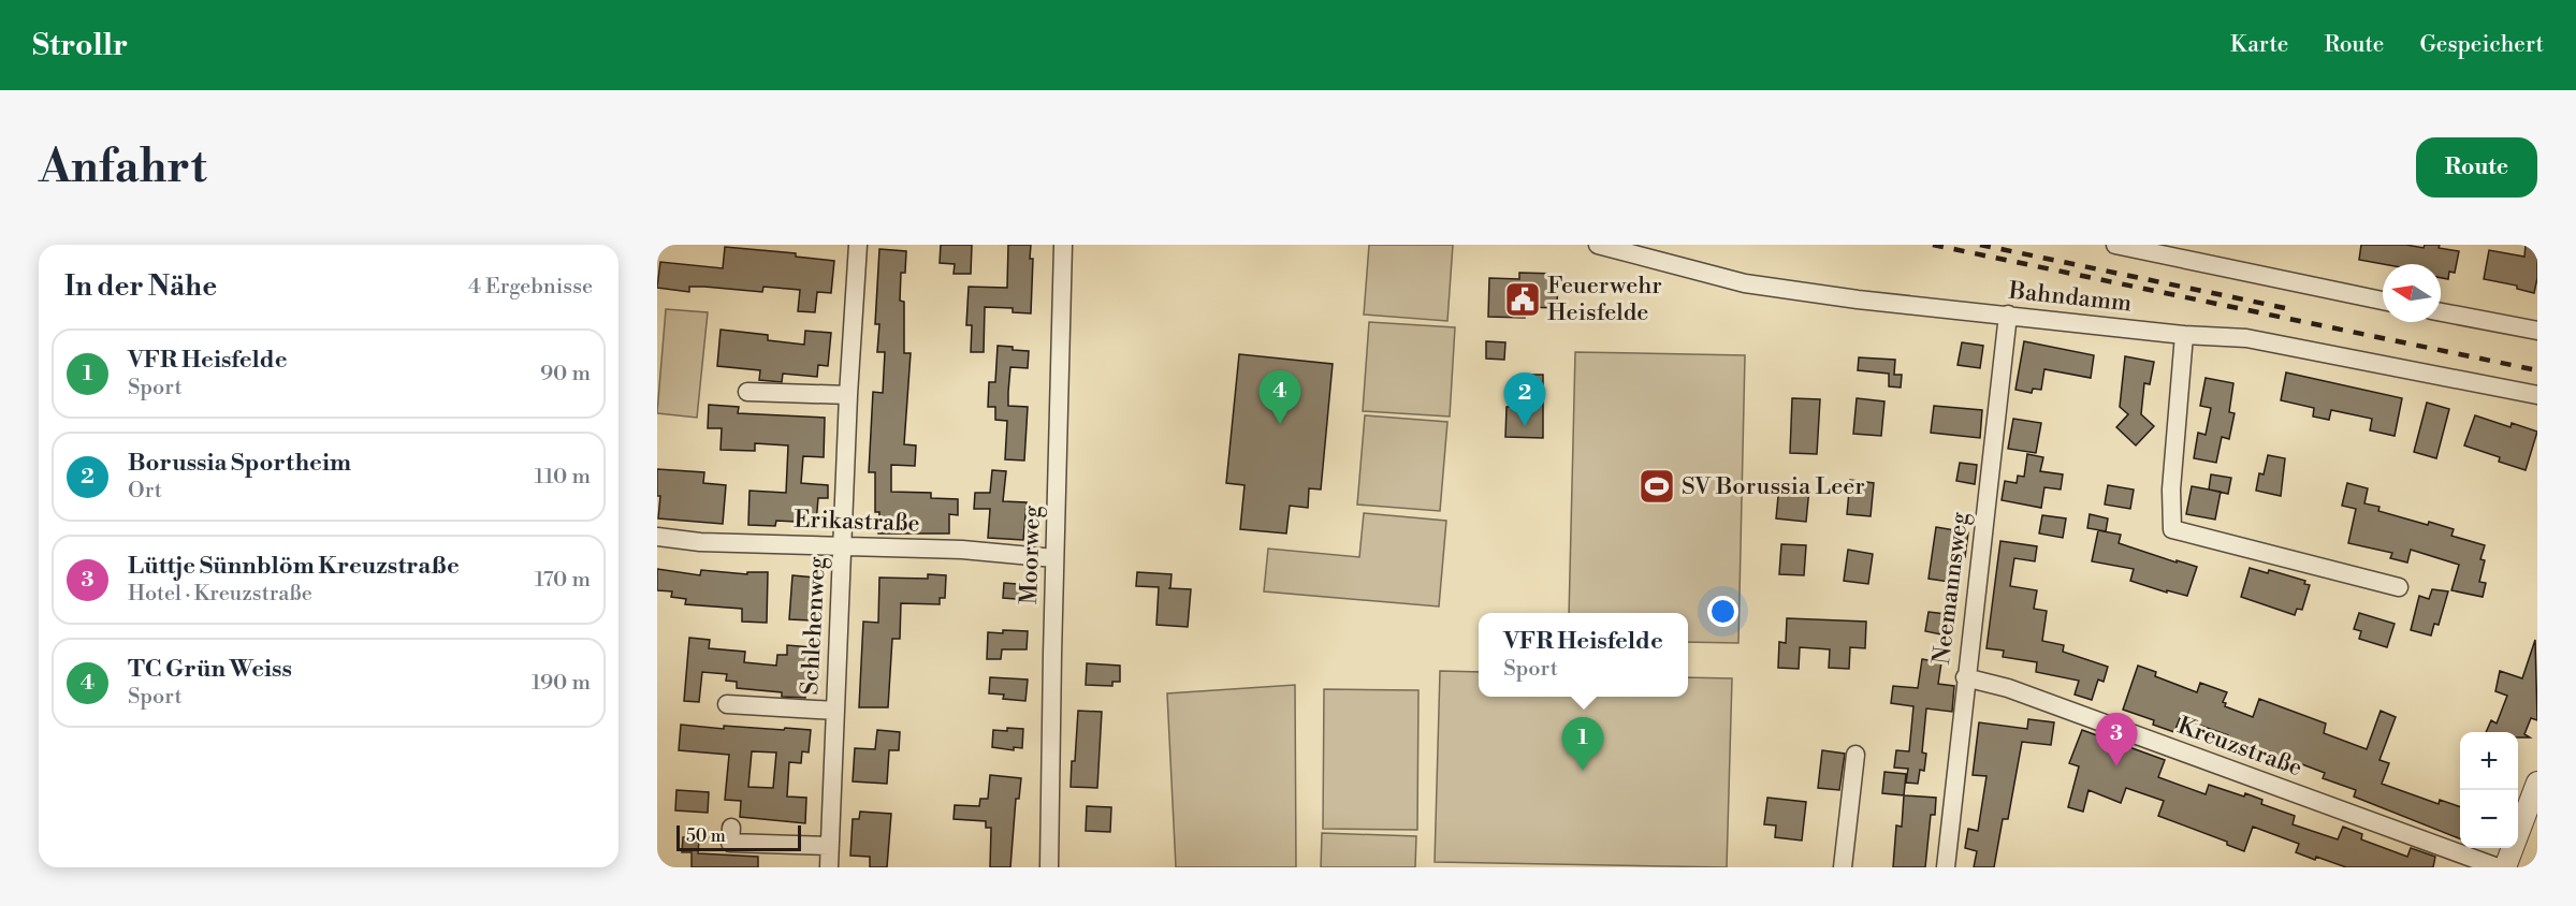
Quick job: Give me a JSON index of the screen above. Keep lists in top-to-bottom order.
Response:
{
  "streets": {
    "street": [
      "Bahndamm",
      "Erikastraße",
      "Moorweg",
      "Neemannsweg",
      "Schlehenweg",
      "Kreuzstraße"
    ]
  },
  "crossings": [
    ["Bahndamm", "Neemannsweg"],
    ["Erikastraße", "Moorweg"],
    ["Erikastraße", "Schlehenweg"],
    ["Neemannsweg", "Kreuzstraße"]
  ],
  "places": {
    "public building": ["Feuerwehr Heisfelde"],
    "sports": ["SV Borussia Leer"]
  },
  "scale_bar": "50 m",
  "north": "left",
  "page": {
    "header": "Strollr",
    "nav": ["Karte", "Route", "Gespeichert"],
    "buttons": "Route",
    "title": "Anfahrt",
    "heading": ["In der Nähe", "4 Ergebnisse"],
    "list": [
      {
        "mark": "1",
        "name": "VFR Heisfelde",
        "note": "Sport",
        "value": "90 m"
      },
      {
        "mark": "2",
        "name": "Borussia Sportheim",
        "note": "Ort",
        "value": "110 m"
      },
      {
        "mark": "3",
        "name": "Lüttje Sünnblöm Kreuzstraße",
        "note": "Hotel · Kreuzstraße",
        "value": "170 m"
      },
      {
        "mark": "4",
        "name": "TC Grün Weiss",
        "note": "Sport",
        "value": "190 m"
      }
    ],
    "pins": [
      "4",
      "2",
      "3",
      "1"
    ],
    "popup": ["VFR Heisfelde", "Sport"],
    "map_buttons": ["+", "−"],
    "scale": "50 m"
  }
}
